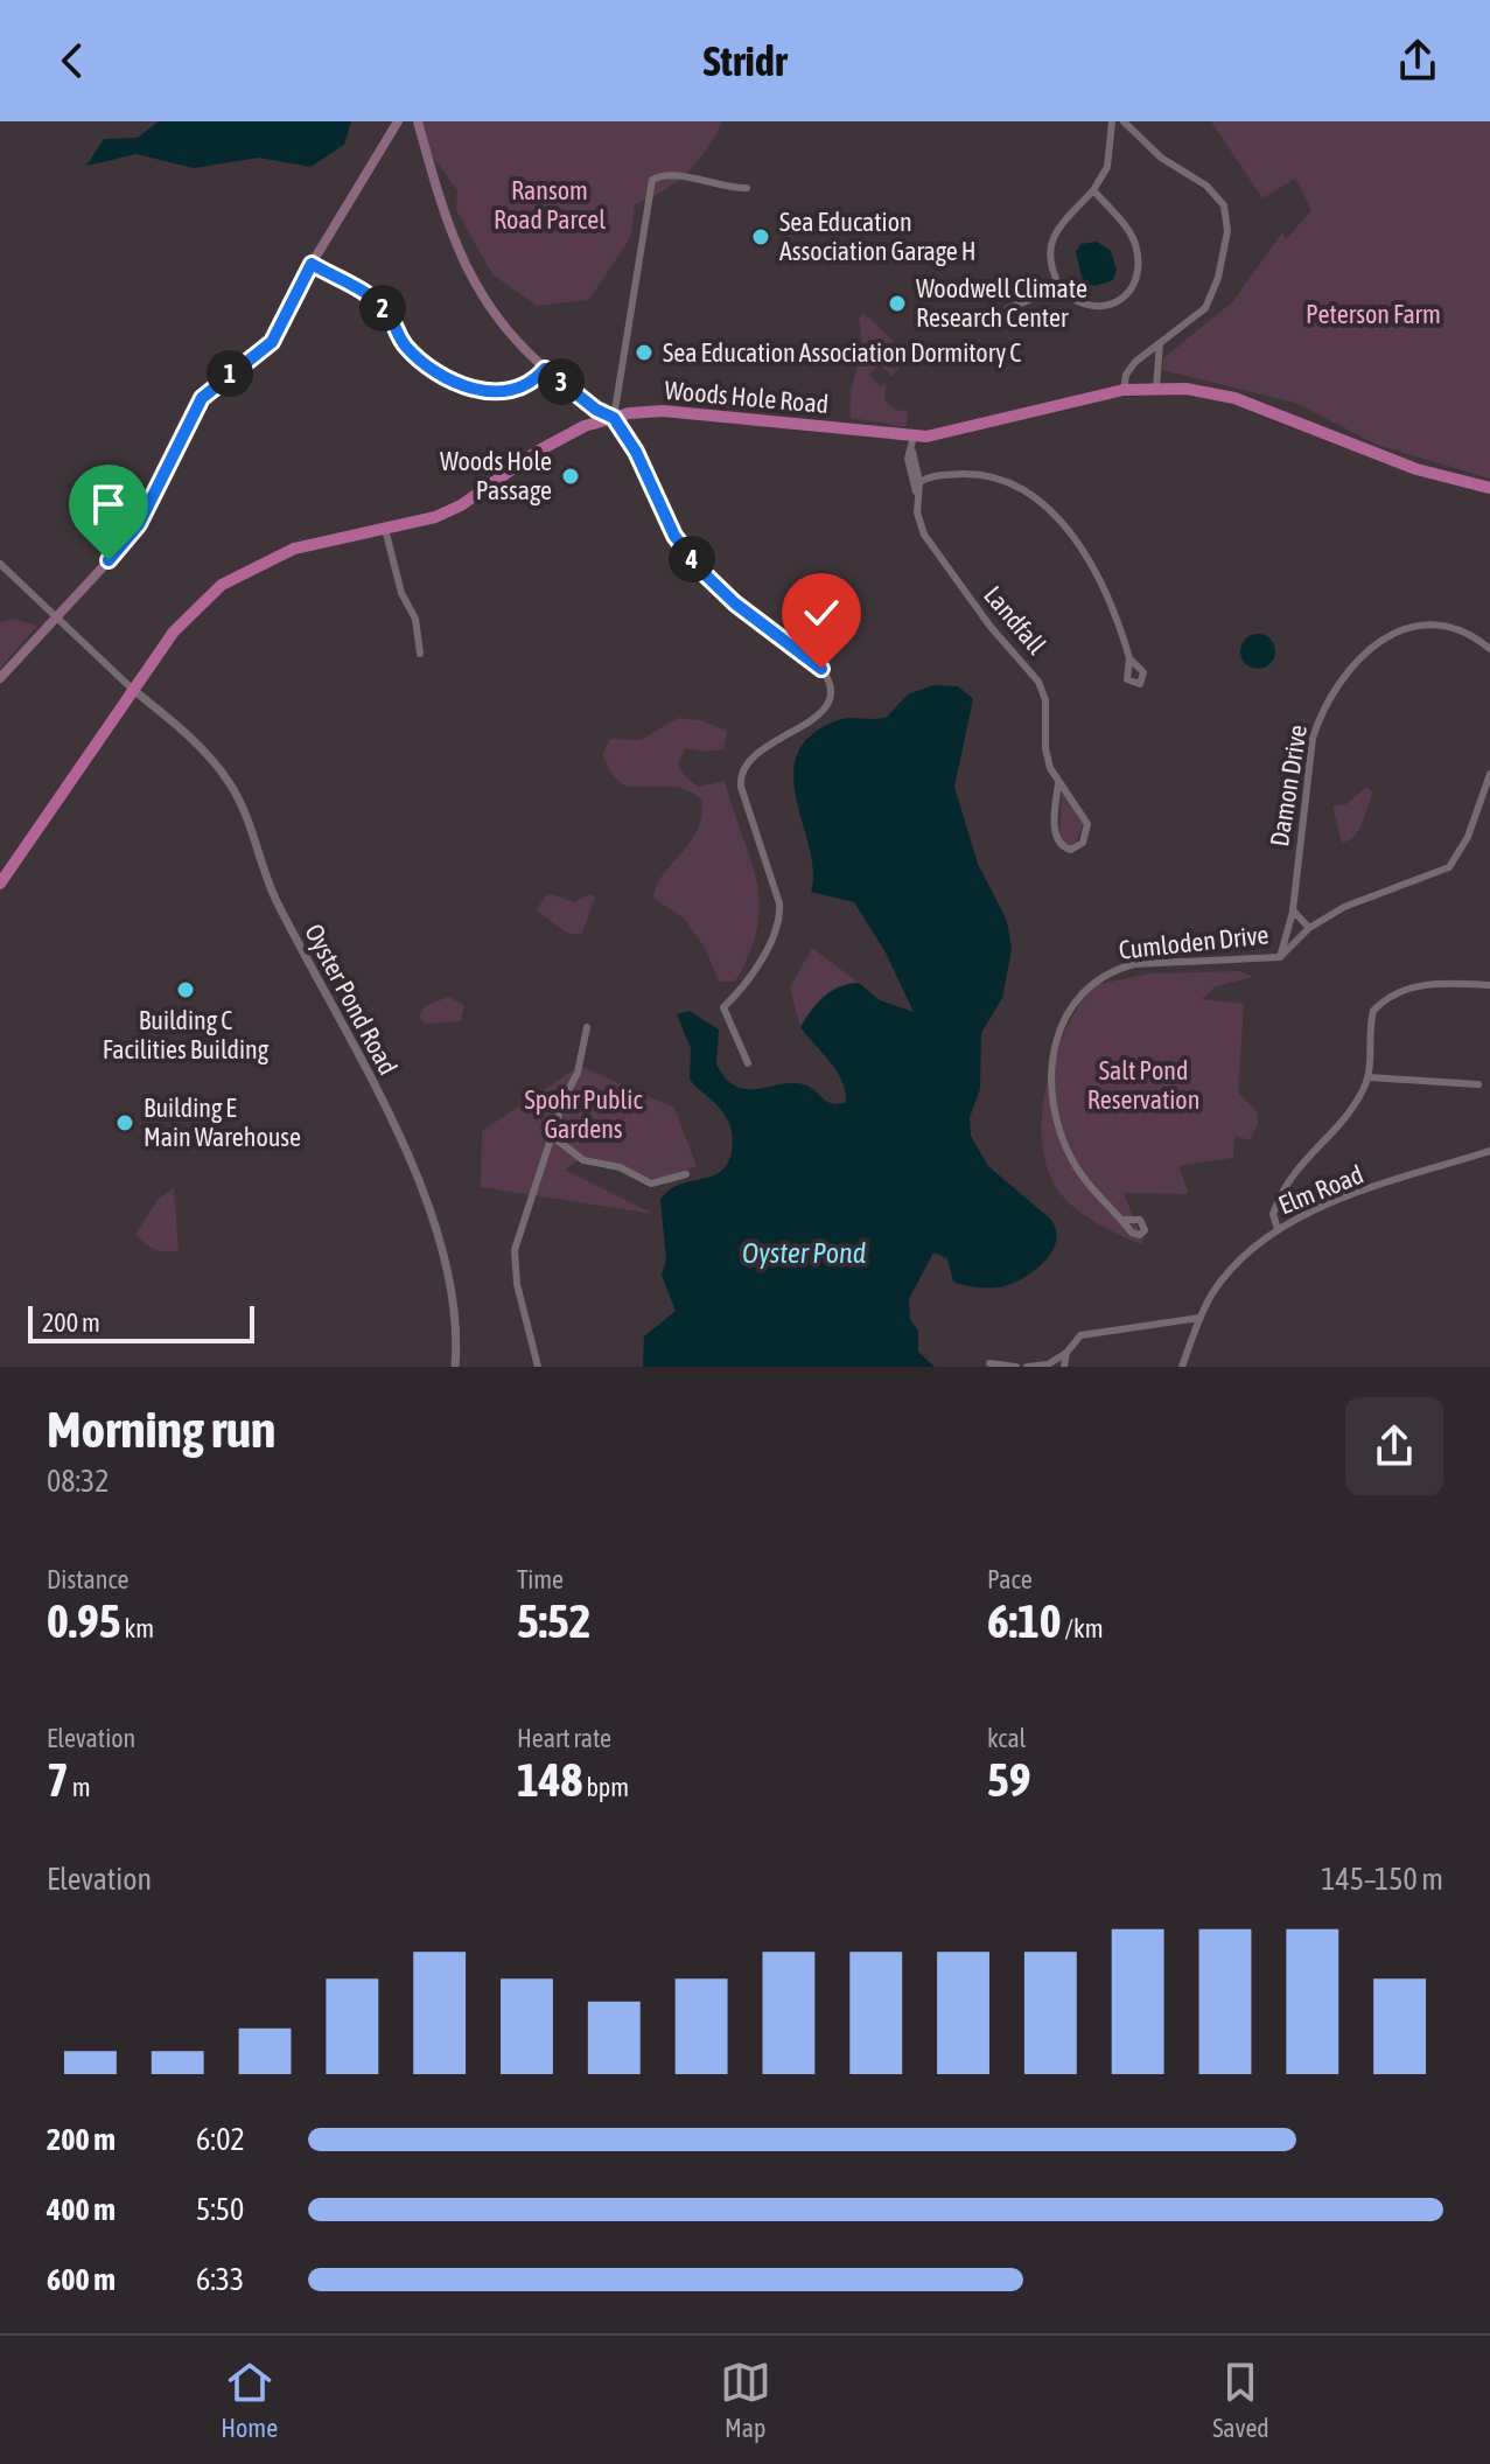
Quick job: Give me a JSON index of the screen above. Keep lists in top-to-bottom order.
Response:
{
  "streets": {
    "highway": ["Woods Hole Road"],
    "street": [
      "Landfall",
      "Damon Drive",
      "Cumloden Drive",
      "Oyster Pond Road",
      "Elm Road"
    ]
  },
  "crossings": [
    ["Woods Hole Road", "Landfall"],
    ["Woods Hole Road", "Oyster Pond Road"],
    ["Damon Drive", "Cumloden Drive"]
  ],
  "water": ["Oyster Pond"],
  "parks": [
    "Ransom Road Parcel",
    "Peterson Farm",
    "Salt Pond Reservation",
    "Spohr Public Gardens"
  ],
  "places": [
    "Sea Education Association Garage H",
    "Woodwell Climate Research Center",
    "Sea Education Association Dormitory C",
    "Woods Hole Passage",
    "Building C Facilities Building",
    "Building E Main Warehouse"
  ],
  "scale_bar": "200 m",
  "page": {
    "header": "Stridr",
    "pins": [
      "2",
      "1",
      "3",
      "4"
    ],
    "scale": "200 m",
    "heading": ["Morning run", "08:32"],
    "stats": [
      ["Distance", "0.95 km"],
      ["Time", "5:52"],
      ["Pace", "6:10 /km"],
      ["Elevation", "7 m"],
      ["Heart rate", "148 bpm"],
      ["kcal", "59"]
    ],
    "chart": ["Elevation", "145–150 m"],
    "list": [
      {
        "name": "200 m",
        "note": "6:02"
      },
      {
        "name": "400 m",
        "note": "5:50"
      },
      {
        "name": "600 m",
        "note": "6:33"
      }
    ],
    "tabs": ["Home", "Map", "Saved"]
  }
}
